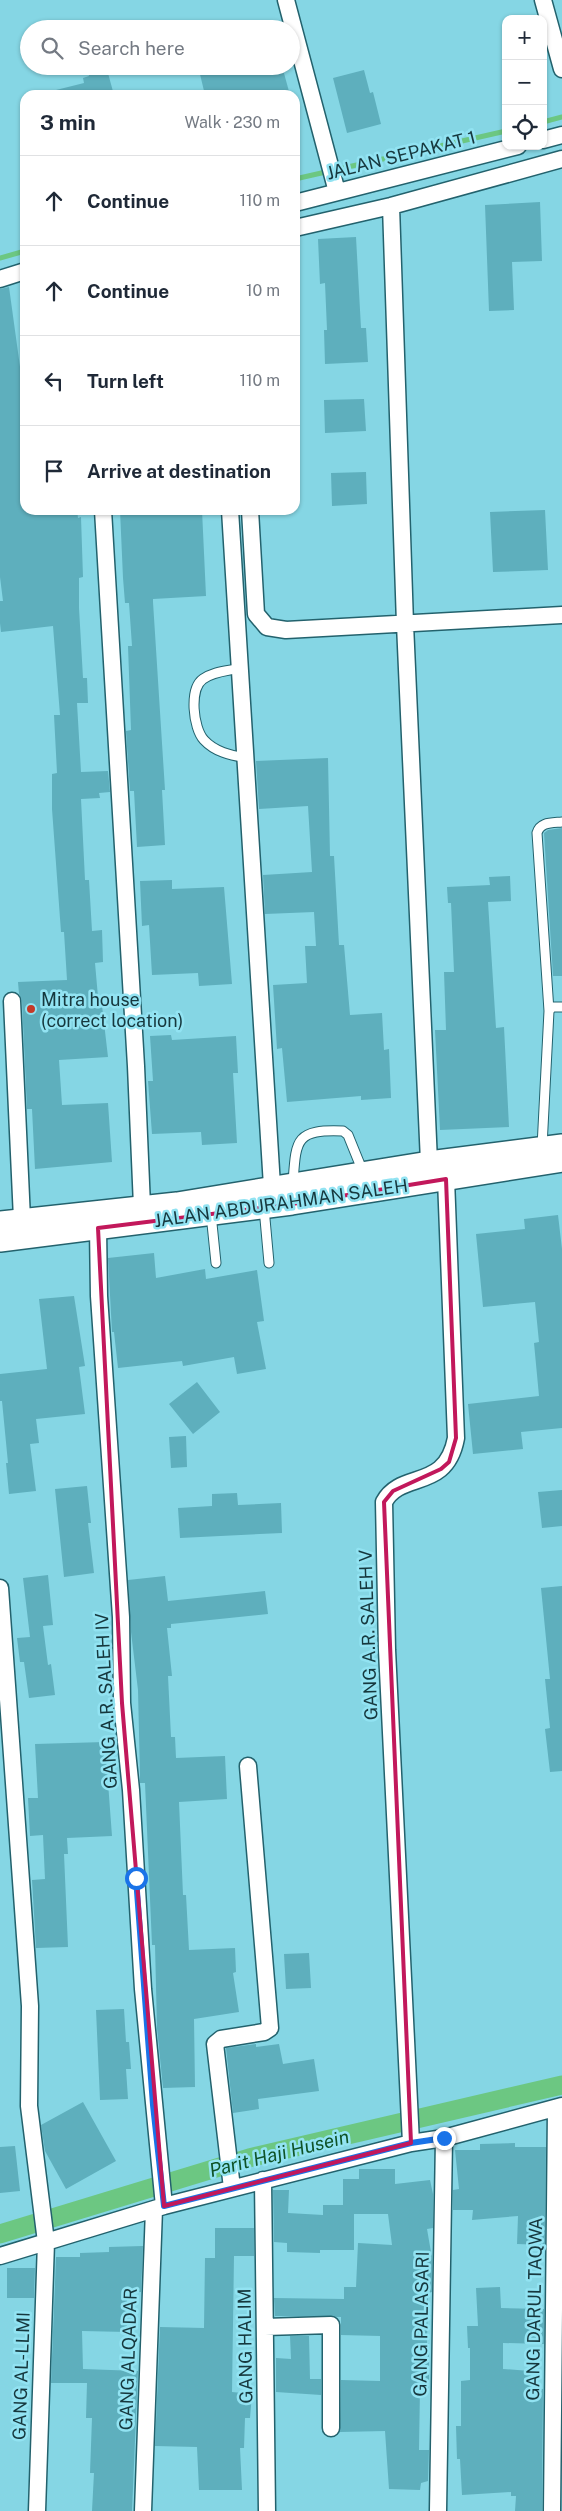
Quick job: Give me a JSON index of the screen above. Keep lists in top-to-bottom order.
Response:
{
  "streets": {
    "street": [
      "JALAN SEPAKAT 1",
      "JALAN ABDURAHMAN SALEH",
      "GANG A.R. SALEH V",
      "GANG A.R. SALEH IV",
      "GANG DARUL TAQWA",
      "GANG PALASARI",
      "GANG HALIM",
      "GANG ALQADAR",
      "GANG AL-LLMI"
    ]
  },
  "crossings": [
    ["JALAN ABDURAHMAN SALEH", "GANG A.R. SALEH V"],
    ["JALAN ABDURAHMAN SALEH", "GANG A.R. SALEH IV"],
    ["GANG A.R. SALEH IV", "GANG ALQADAR"]
  ],
  "water": ["Parit Haji Husein"],
  "places": ["Mitra house (correct location)"],
  "page": {
    "map_buttons": ["+", "−"],
    "search": "Search here",
    "heading": ["3 min", "Walk · 230 m"],
    "list": [
      ["Continue", "110 m"],
      ["Continue", "10 m"],
      ["Turn left", "110 m"],
      "Arrive at destination"
    ]
  }
}
